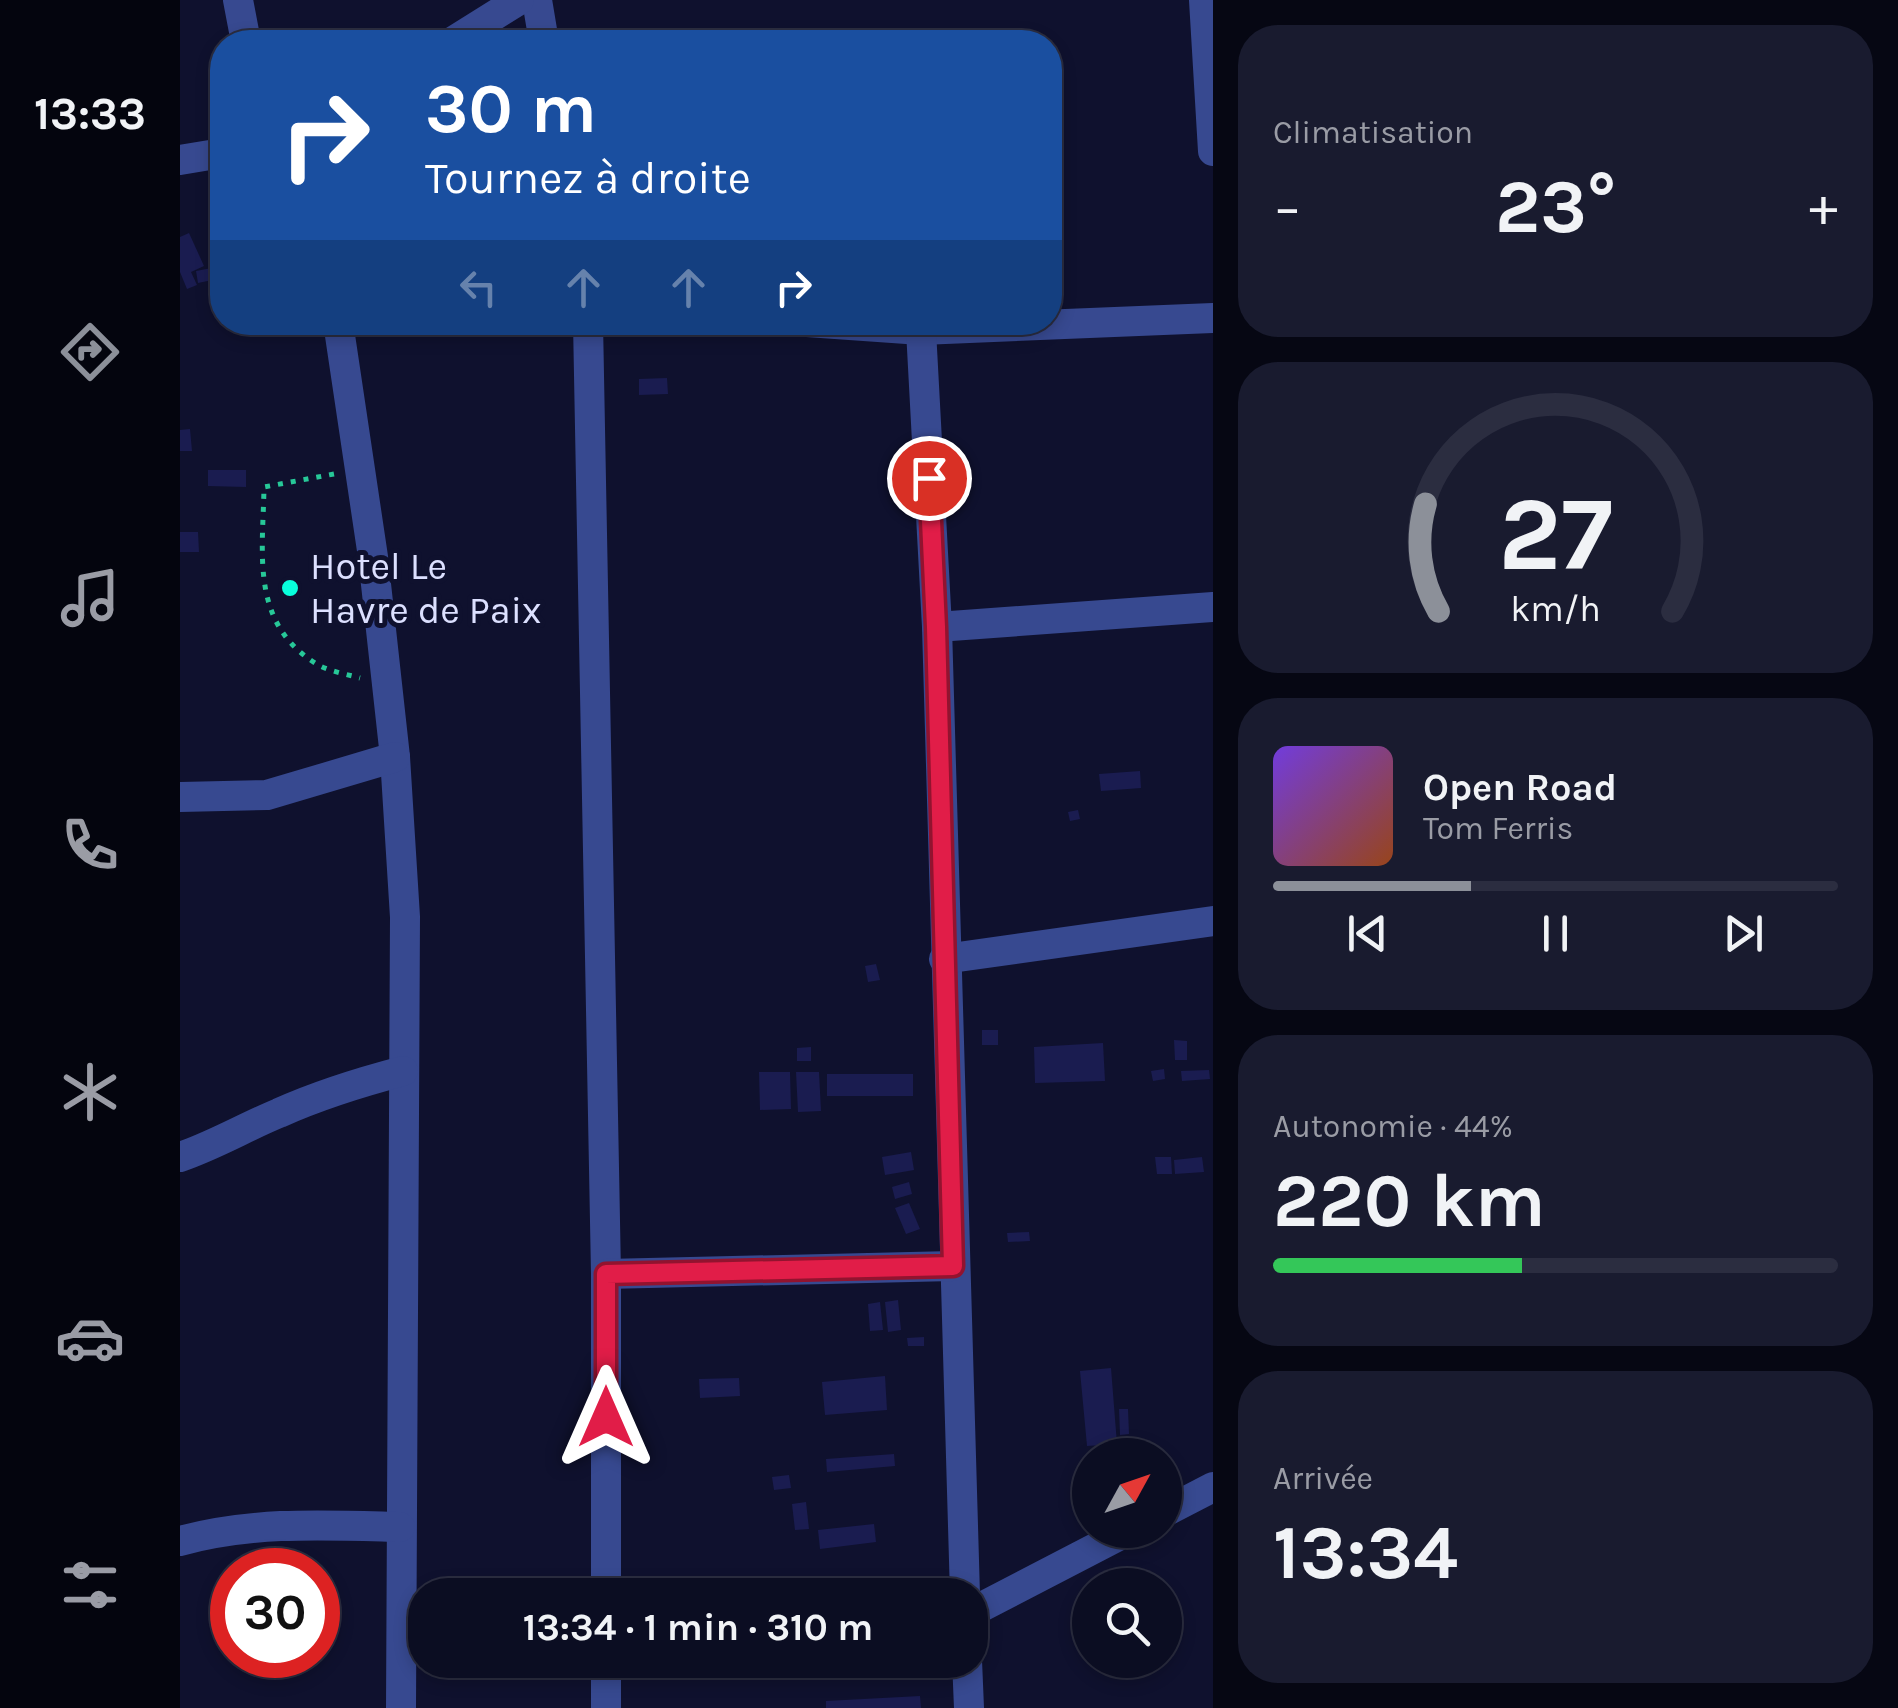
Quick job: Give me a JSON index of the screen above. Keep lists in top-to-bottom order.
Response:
{
  "places": ["Hotel Le Havre de Paix"],
  "north": "top right",
  "page": {
    "tabs": "13:33",
    "tile": [
      "Climatisation",
      ["Autonomie · 44%", "220 km"],
      ["Arrivée", "13:34"]
    ],
    "turn": ["30 m", "Tournez à droite"],
    "heat": ["−", "23°", "+"],
    "song": ["Open Road", "Tom Ferris"],
    "limit": "30",
    "trip": "13:34 · 1 min · 310 m",
    "gauge": ["27", "km/h"]
  }
}
